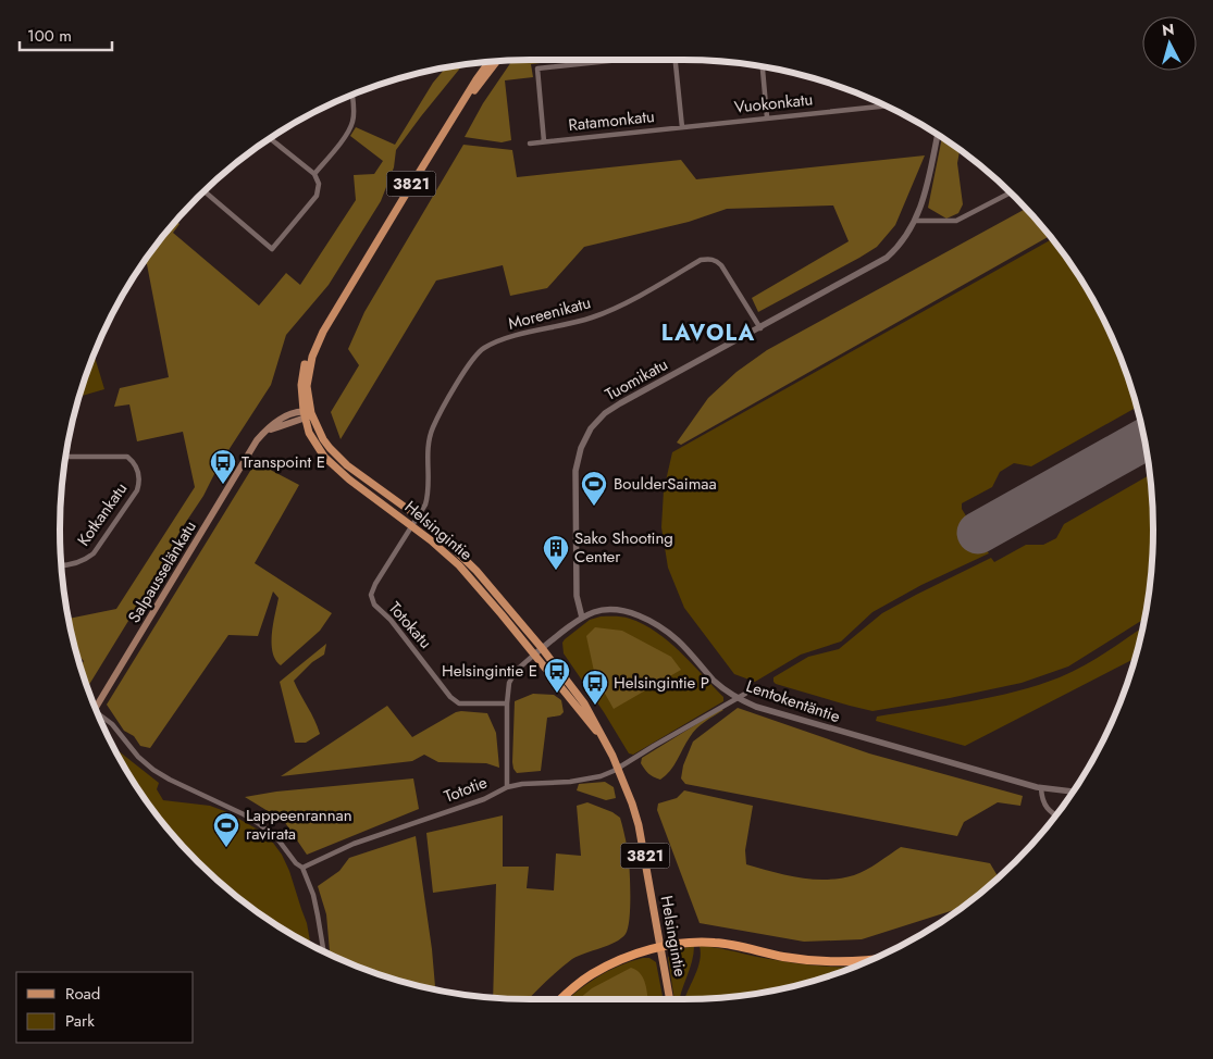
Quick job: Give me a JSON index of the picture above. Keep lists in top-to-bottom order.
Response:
{
  "streets": {
    "main road": ["3821", "Helsingintie", "Salpausselänkatu"],
    "street": [
      "Vuokonkatu",
      "Ratamonkatu",
      "Moreenikatu",
      "Tuomikatu",
      "Kotkankatu",
      "Totokatu",
      "Lentokentäntie",
      "Tototie"
    ]
  },
  "crossings": [
    ["Vuokonkatu", "Ratamonkatu"],
    ["Moreenikatu", "Tuomikatu"],
    ["Moreenikatu", "Helsingintie"],
    ["Moreenikatu", "Totokatu"],
    ["Tuomikatu", "Lentokentäntie"],
    ["Helsingintie", "Salpausselänkatu"],
    ["Helsingintie", "Totokatu"],
    ["Helsingintie", "Lentokentäntie"],
    ["Helsingintie", "Tototie"],
    ["Totokatu", "Tototie"],
    ["Lentokentäntie", "Tototie"]
  ],
  "districts": ["LAVOLA"],
  "places": {
    "bus stop": ["Transpoint E", "Helsingintie E", "Helsingintie P"],
    "sports": ["BoulderSaimaa", "Lappeenrannan ravirata"],
    "building": ["Sako Shooting Center"]
  },
  "legend": ["Road", "Park"],
  "scale_bar": "100 m",
  "north": "top"
}
